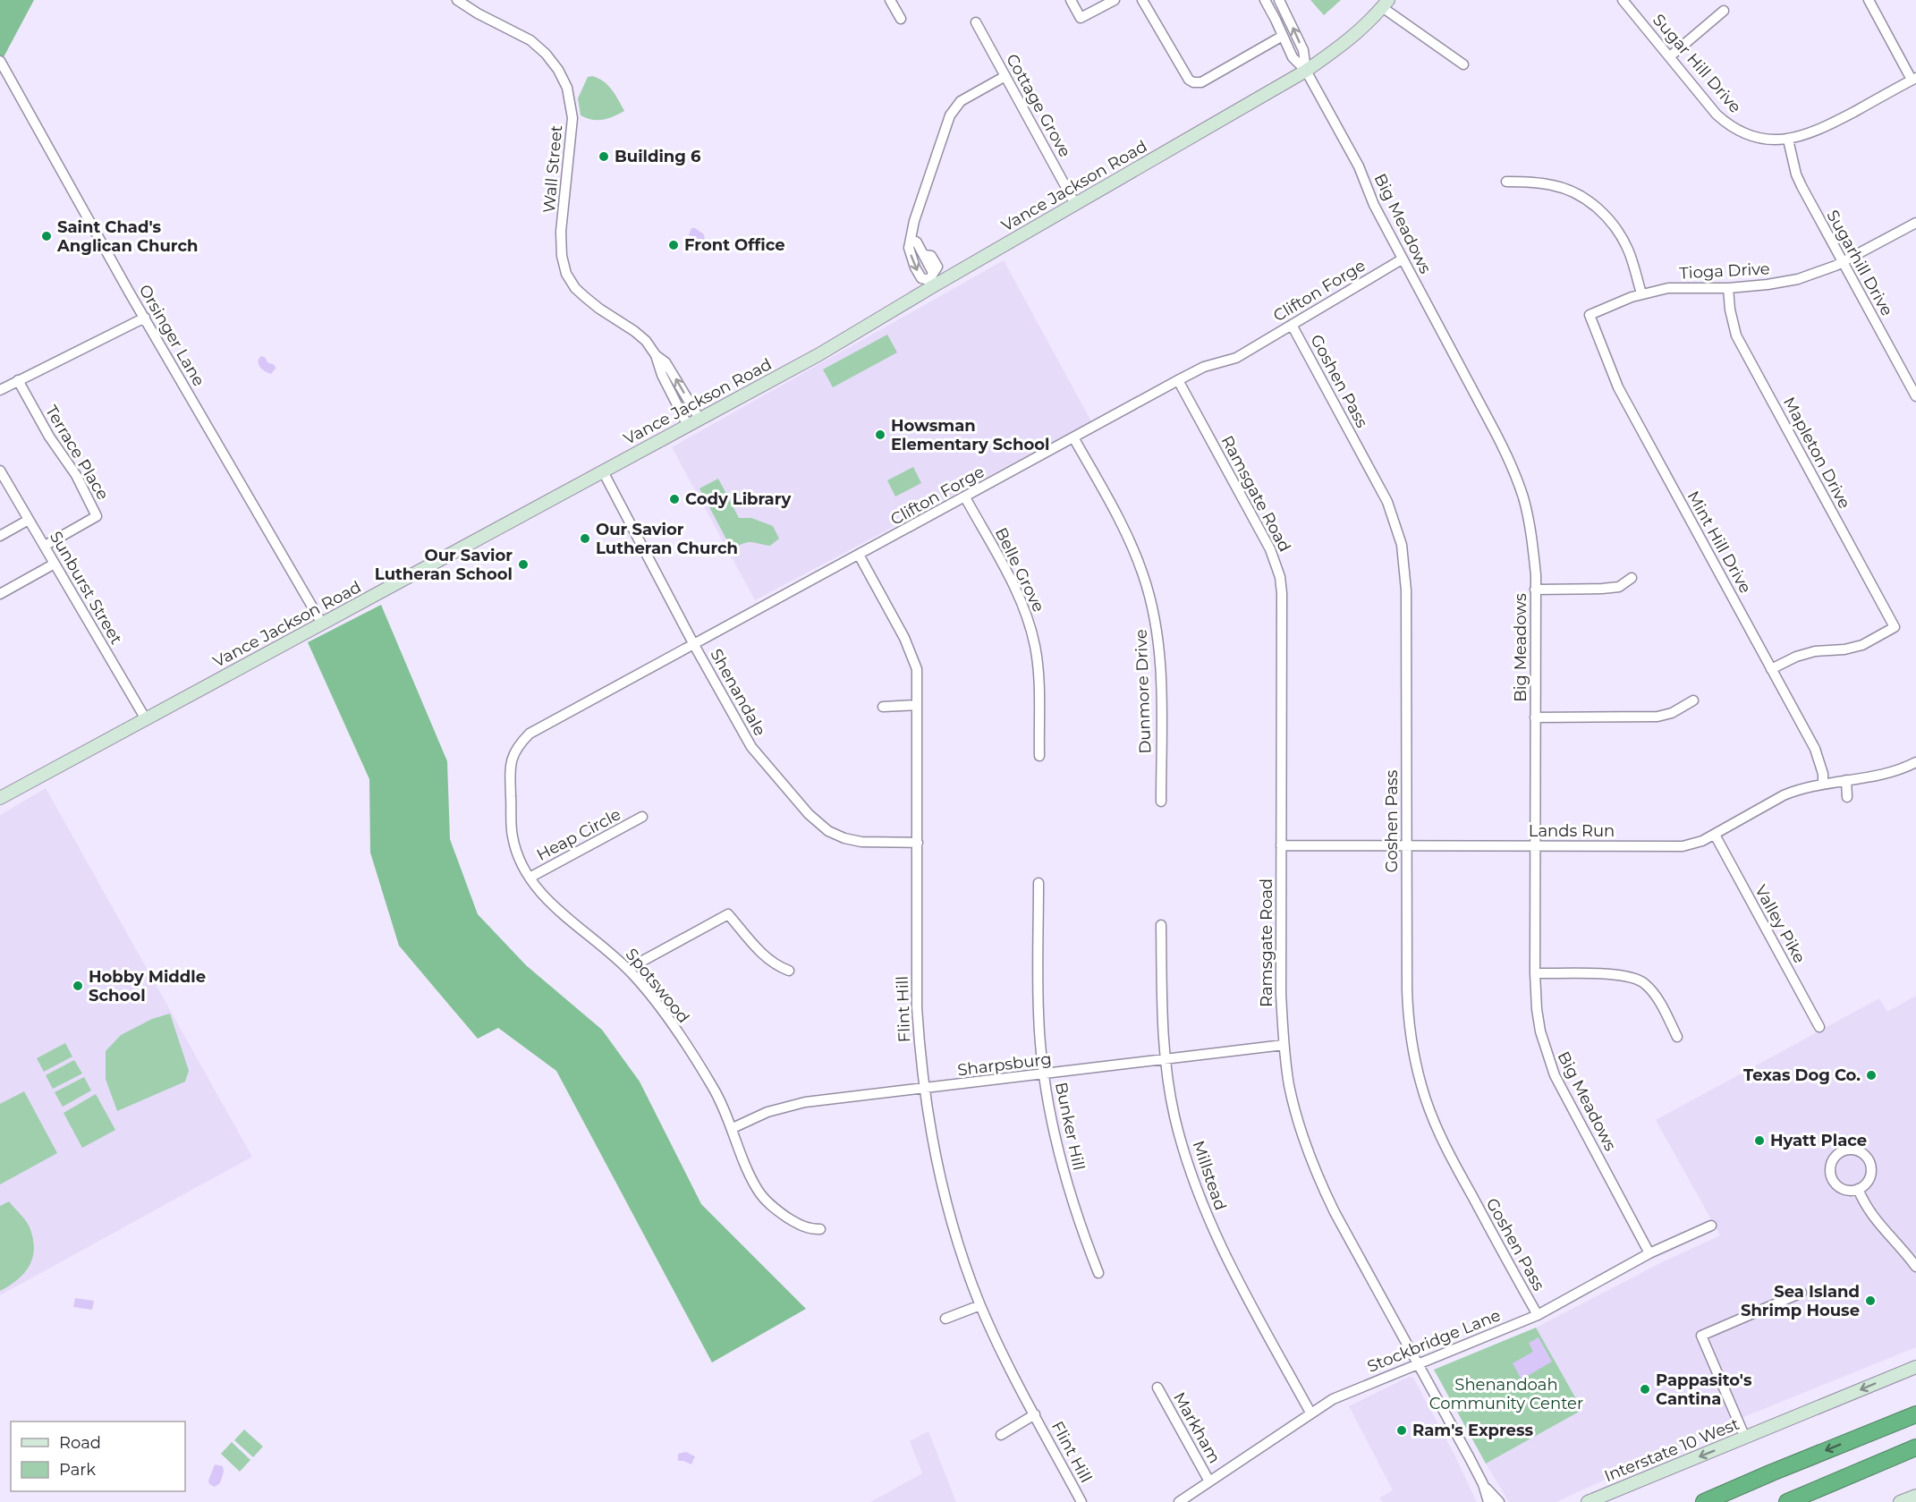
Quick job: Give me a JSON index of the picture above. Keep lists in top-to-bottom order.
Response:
{
  "streets": {
    "main road": ["Vance Jackson Road", "Interstate 10 West"],
    "street": [
      "Sugar Hill Drive",
      "Cottage Grove",
      "Wall Street",
      "Big Meadows",
      "Sugarhill Drive",
      "Tioga Drive",
      "Clifton Forge",
      "Orsinger Lane",
      "Goshen Pass",
      "Terrace Place",
      "Mapleton Drive",
      "Ramsgate Road",
      "Mint Hill Drive",
      "Belle Grove",
      "Sunburst Street",
      "Dunmore Drive",
      "Shenandale",
      "Lands Run",
      "Heap Circle",
      "Valley Pike",
      "Spotswood",
      "Flint Hill",
      "Sharpsburg",
      "Bunker Hill",
      "Millstead",
      "Stockbridge Lane",
      "Markham"
    ]
  },
  "crossings": [
    ["Sugar Hill Drive", "Sugarhill Drive"],
    ["Cottage Grove", "Vance Jackson Road"],
    ["Wall Street", "Vance Jackson Road"],
    ["Vance Jackson Road", "Big Meadows"],
    ["Vance Jackson Road", "Orsinger Lane"],
    ["Vance Jackson Road", "Sunburst Street"],
    ["Vance Jackson Road", "Shenandale"],
    ["Big Meadows", "Clifton Forge"],
    ["Big Meadows", "Lands Run"],
    ["Big Meadows", "Stockbridge Lane"],
    ["Sugarhill Drive", "Tioga Drive"],
    ["Tioga Drive", "Mapleton Drive"],
    ["Tioga Drive", "Mint Hill Drive"],
    ["Clifton Forge", "Goshen Pass"],
    ["Clifton Forge", "Ramsgate Road"],
    ["Clifton Forge", "Belle Grove"],
    ["Clifton Forge", "Dunmore Drive"],
    ["Clifton Forge", "Shenandale"],
    ["Clifton Forge", "Spotswood"],
    ["Clifton Forge", "Flint Hill"],
    ["Goshen Pass", "Lands Run"],
    ["Goshen Pass", "Stockbridge Lane"],
    ["Terrace Place", "Sunburst Street"],
    ["Mapleton Drive", "Mint Hill Drive"],
    ["Ramsgate Road", "Lands Run"],
    ["Ramsgate Road", "Sharpsburg"],
    ["Ramsgate Road", "Stockbridge Lane"],
    ["Mint Hill Drive", "Lands Run"],
    ["Shenandale", "Flint Hill"],
    ["Lands Run", "Valley Pike"],
    ["Heap Circle", "Spotswood"],
    ["Spotswood", "Sharpsburg"],
    ["Flint Hill", "Sharpsburg"],
    ["Sharpsburg", "Bunker Hill"],
    ["Sharpsburg", "Millstead"],
    ["Millstead", "Stockbridge Lane"],
    ["Stockbridge Lane", "Markham"]
  ],
  "one_way": ["Interstate 10 West"],
  "parks": ["Shenandoah Community Center"],
  "places": [
    "Building 6",
    "Saint Chad's Anglican Church",
    "Front Office",
    "Howsman Elementary School",
    "Cody Library",
    "Our Savior Lutheran Church",
    "Our Savior Lutheran School",
    "Hobby Middle School",
    "Texas Dog Co.",
    "Hyatt Place",
    "Sea Island Shrimp House",
    "Pappasito's Cantina",
    "Ram's Express"
  ],
  "legend": ["Road", "Park"]
}
